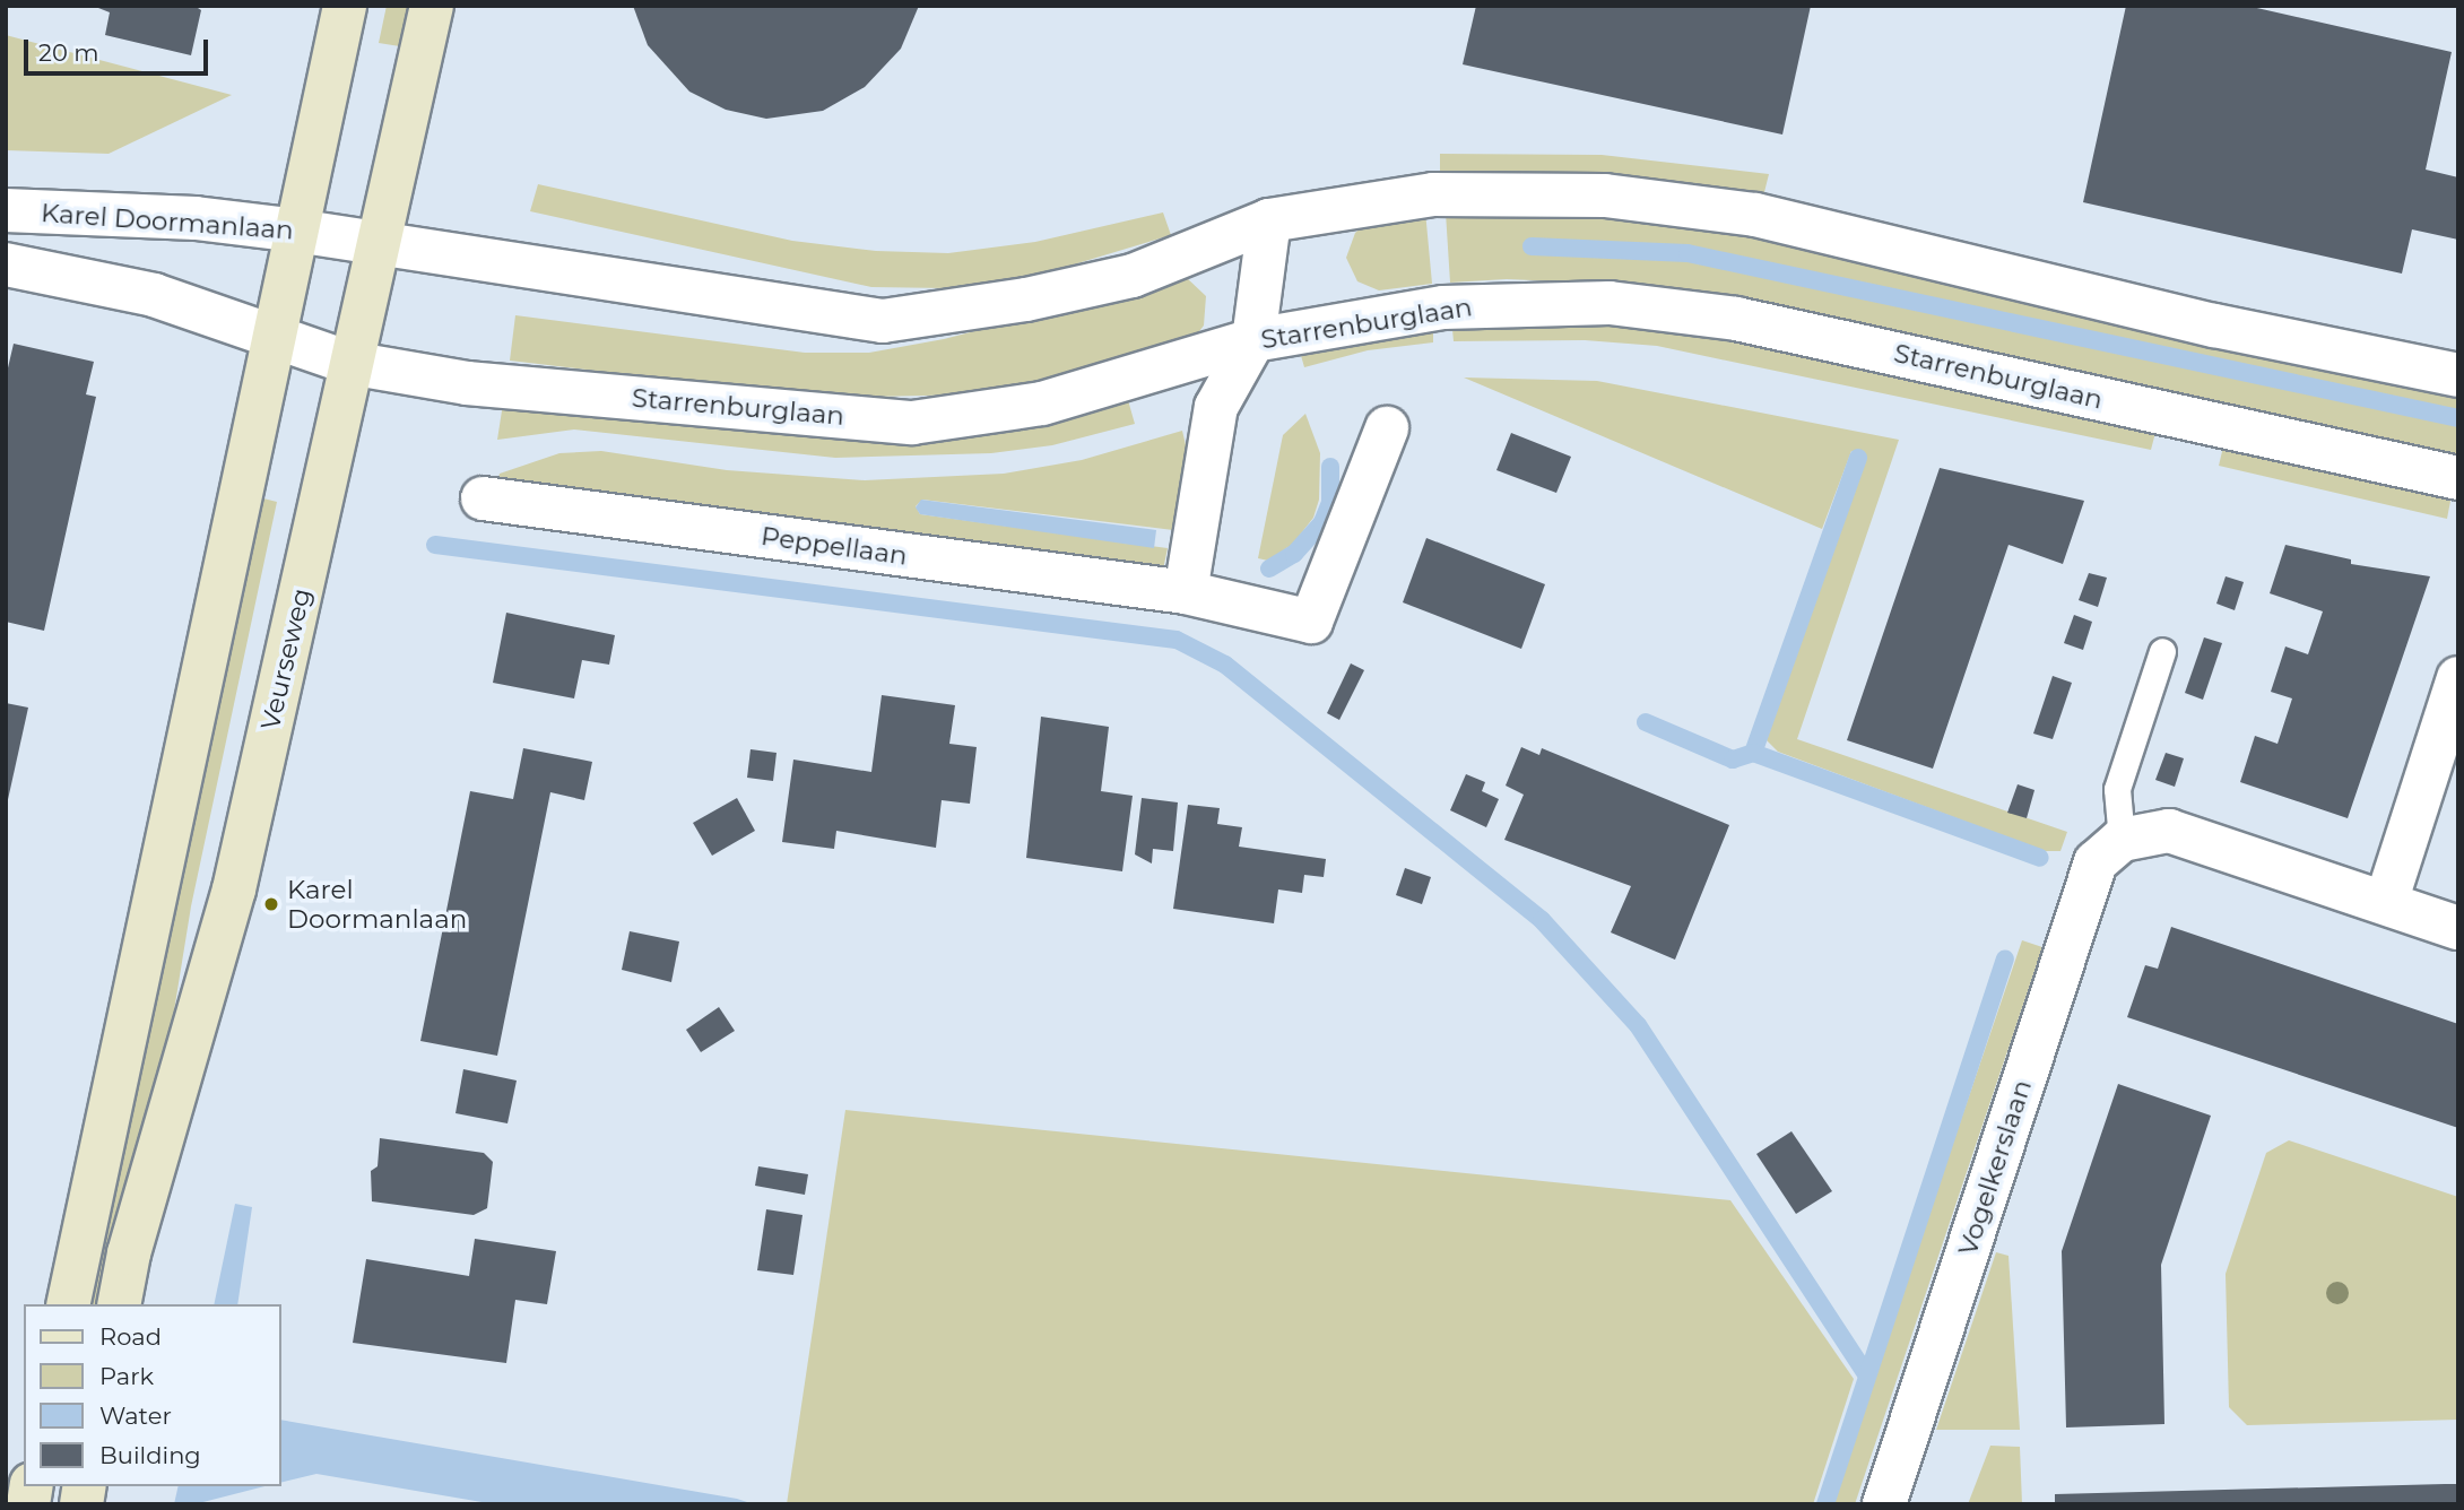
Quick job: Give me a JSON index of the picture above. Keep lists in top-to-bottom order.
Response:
{
  "streets": {
    "main road": ["Veurseweg"],
    "street": [
      "Karel Doormanlaan",
      "Starrenburglaan",
      "Peppellaan",
      "Vogelkerslaan"
    ]
  },
  "crossings": [
    ["Karel Doormanlaan", "Veurseweg"],
    ["Starrenburglaan", "Veurseweg"]
  ],
  "places": ["Karel Doormanlaan"],
  "legend": [
    "Road",
    "Park",
    "Water",
    "Building"
  ],
  "scale_bar": "20 m"
}
